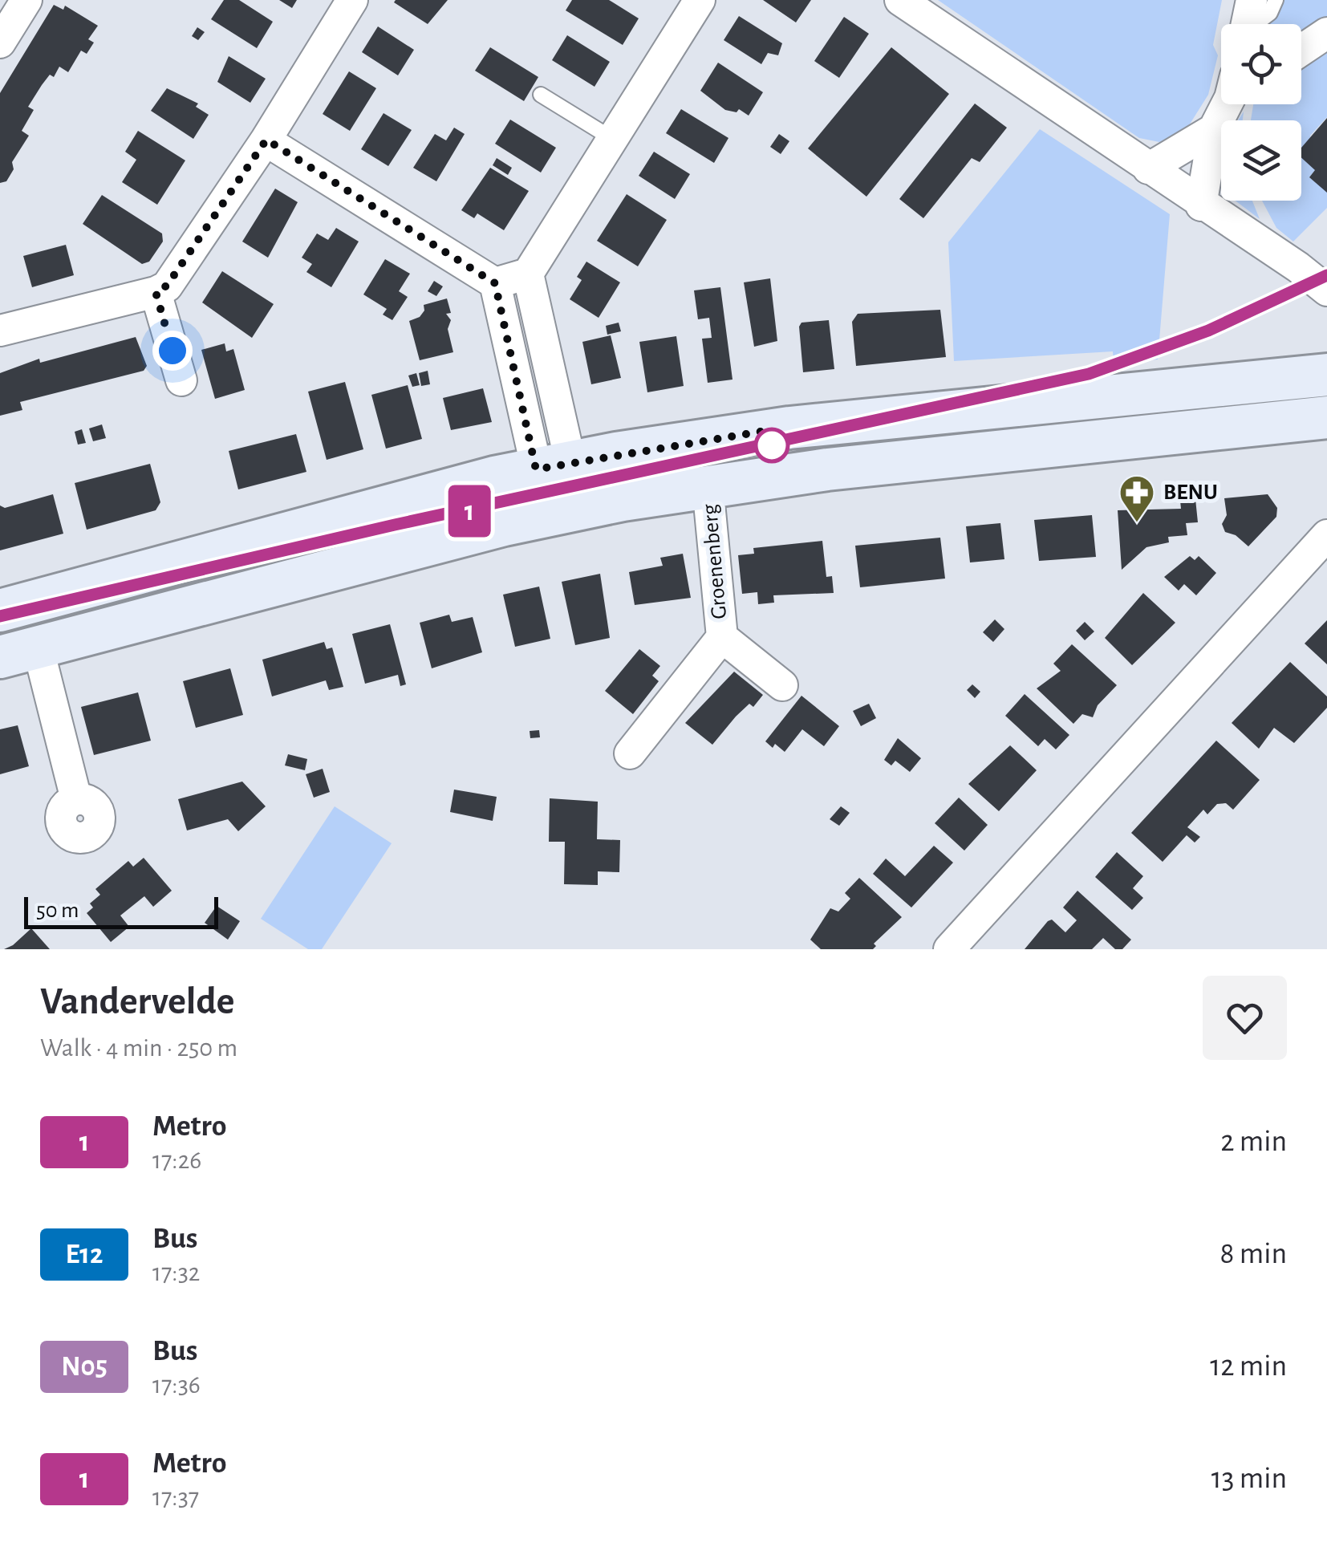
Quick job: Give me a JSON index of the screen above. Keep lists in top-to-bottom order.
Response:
{
  "streets": {
    "street": ["Groenenberg"]
  },
  "places": {
    "pharmacy": ["BENU"]
  },
  "lines": ["metro line 1"],
  "scale_bar": "50 m",
  "page": {
    "on_map": "1",
    "scale": "50 m",
    "heading": ["Vandervelde", "Walk · 4 min · 250 m"],
    "list": [
      {
        "mark": "1",
        "name": "Metro",
        "note": "17:26",
        "value": "2 min"
      },
      {
        "mark": "E12",
        "name": "Bus",
        "note": "17:32",
        "value": "8 min"
      },
      {
        "mark": "N05",
        "name": "Bus",
        "note": "17:36",
        "value": "12 min"
      },
      {
        "mark": "1",
        "name": "Metro",
        "note": "17:37",
        "value": "13 min"
      }
    ]
  }
}
